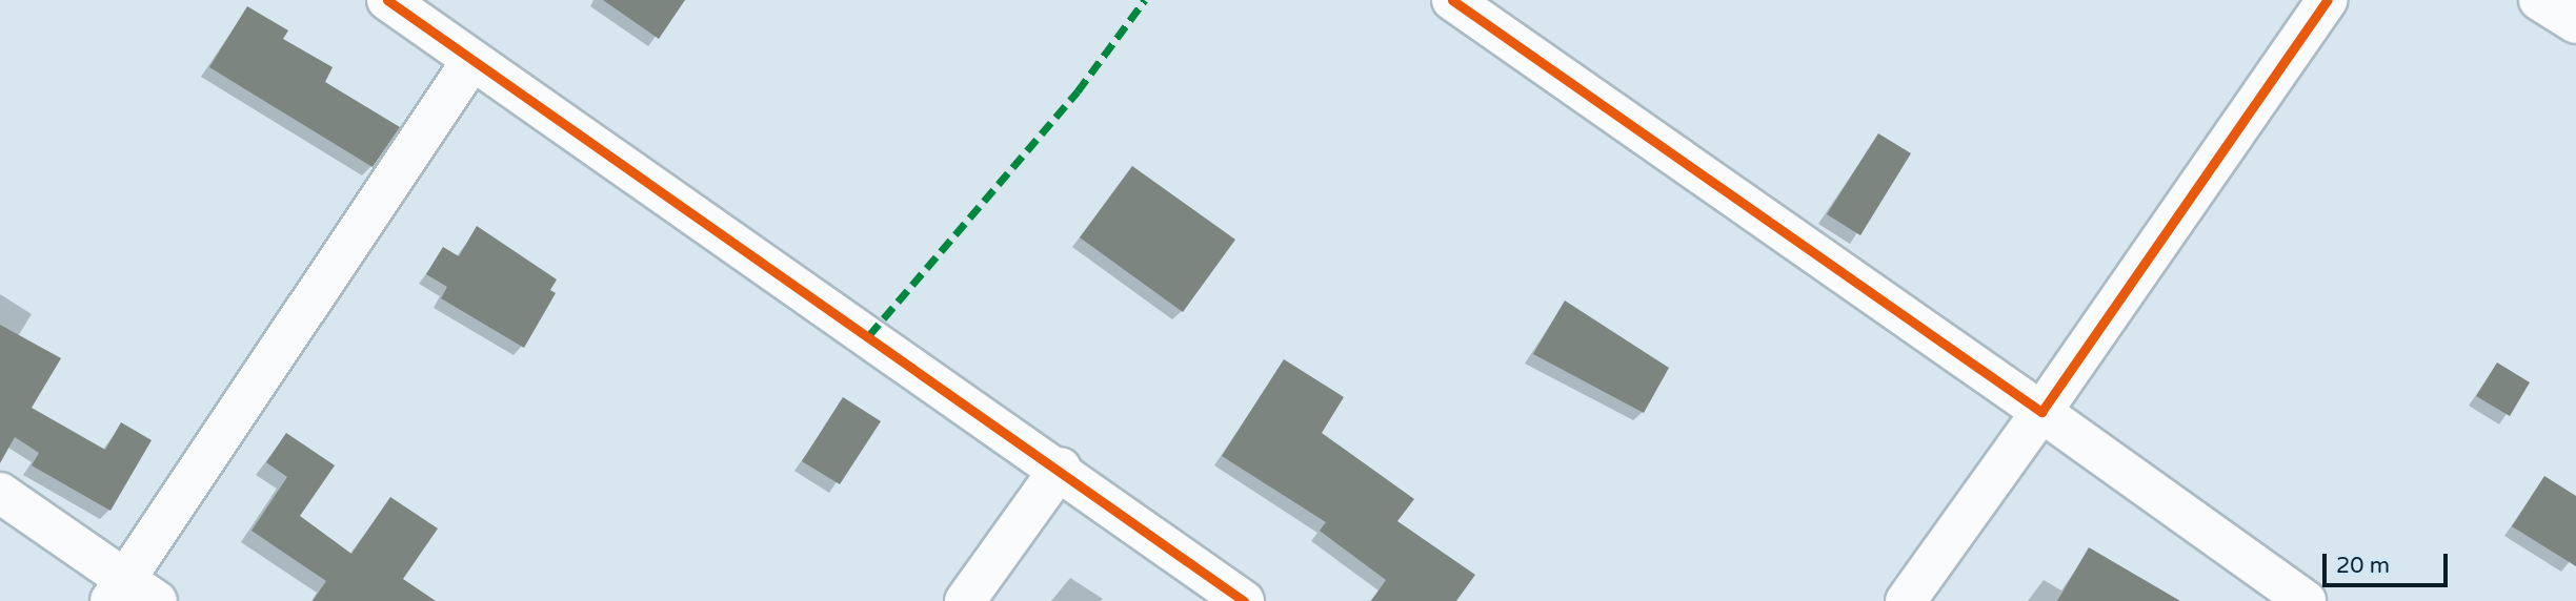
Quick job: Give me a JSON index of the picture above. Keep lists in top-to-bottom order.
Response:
{
  "scale_bar": "20 m"
}
